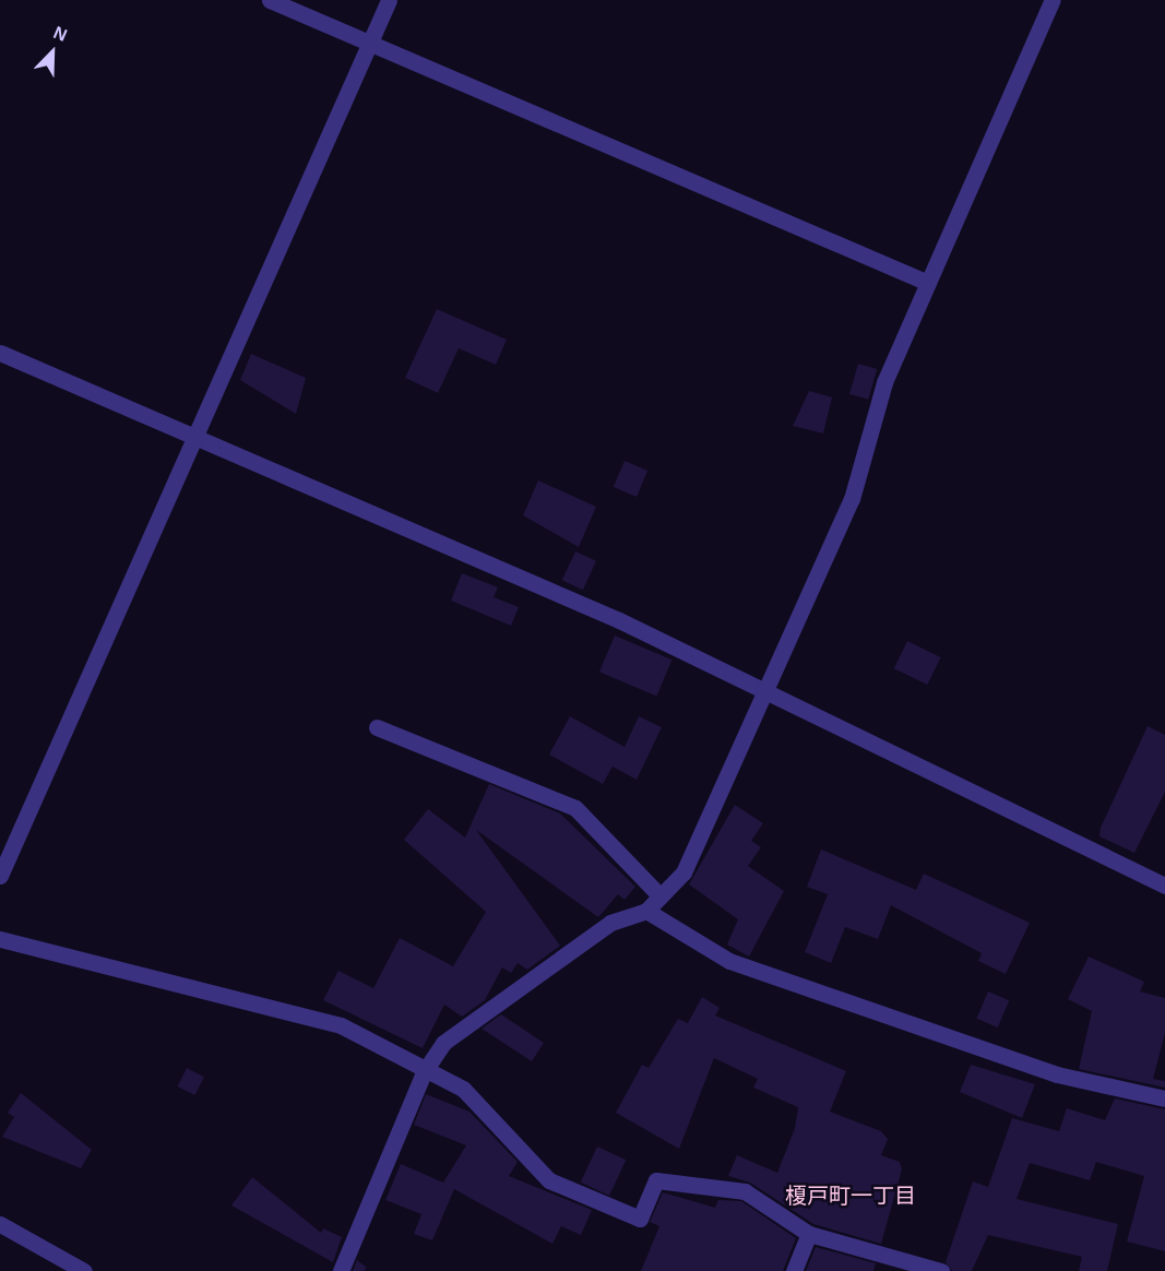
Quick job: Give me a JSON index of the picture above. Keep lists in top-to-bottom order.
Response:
{
  "districts": ["榎戸町一丁目"],
  "north": "top right"
}
